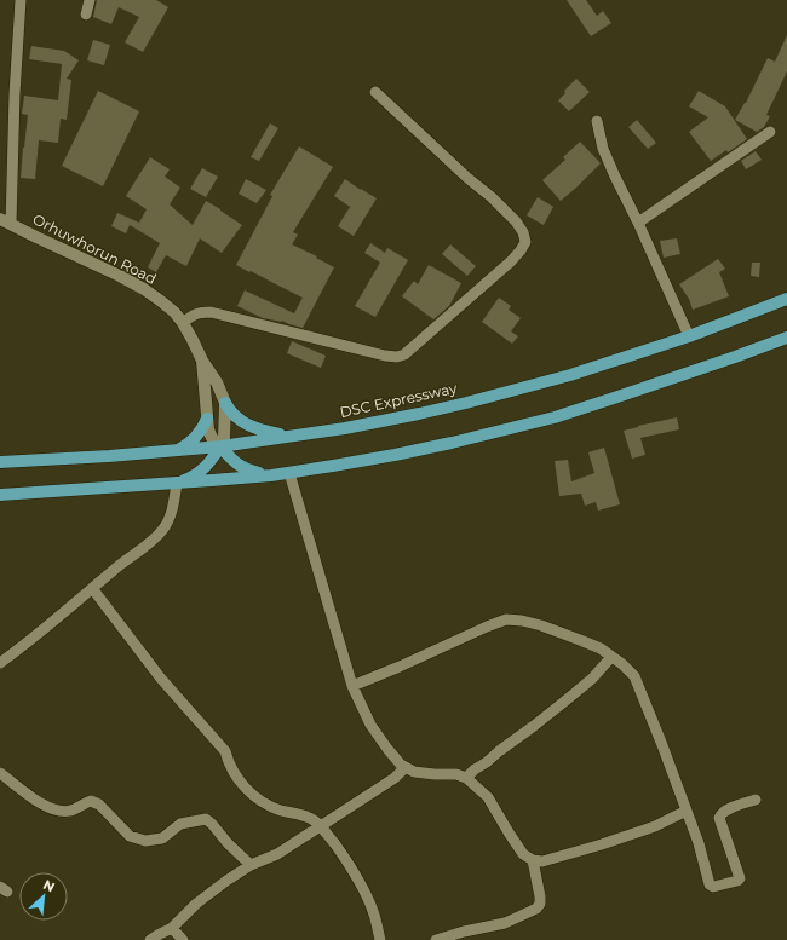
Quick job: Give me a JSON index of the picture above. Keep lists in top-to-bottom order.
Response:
{
  "streets": {
    "main road": ["DSC Expressway"],
    "street": ["Orhuwhorun Road"]
  },
  "north": "top right"
}
